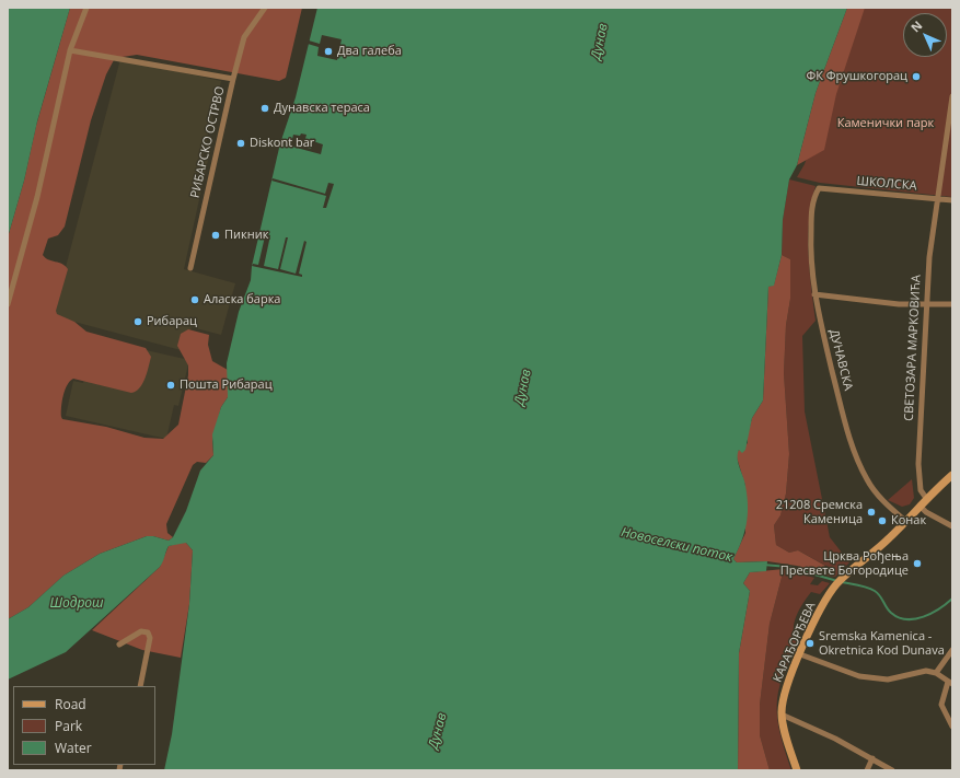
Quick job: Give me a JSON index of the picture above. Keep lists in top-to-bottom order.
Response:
{
  "streets": {
    "main road": ["КАРАЂОРЂЕВА"],
    "street": [
      "РИБАРСКО ОСТРВО",
      "ШКОЛСКА",
      "СВЕТОЗАРА МАРКОВИЋА",
      "ДУНАВСКА"
    ]
  },
  "crossings": [
    ["ШКОЛСКА", "СВЕТОЗАРА МАРКОВИЋА"],
    ["ШКОЛСКА", "ДУНАВСКА"],
    ["СВЕТОЗАРА МАРКОВИЋА", "КАРАЂОРЂЕВА"],
    ["ДУНАВСКА", "КАРАЂОРЂЕВА"]
  ],
  "water": ["Дунав", "Новоселски поток", "Шодрош"],
  "parks": ["Каменички парк"],
  "places": [
    "Два галеба",
    "ФК Фрушкогорац",
    "Дунавска тераса",
    "Diskont bar",
    "Пикник",
    "Аласка барка",
    "Рибарац",
    "Пошта Рибарац",
    "21208 Сремска Каменица",
    "Конак",
    "Црква Рођења Пресвете Богородице",
    "Sremska Kamenica - Okretnica Kod Dunava"
  ],
  "legend": ["Road", "Park", "Water"],
  "north": "top left"
}
